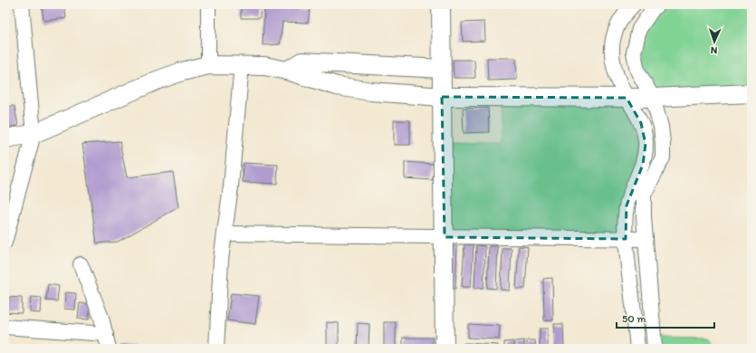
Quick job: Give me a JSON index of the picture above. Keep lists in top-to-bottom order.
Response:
{
  "scale_bar": "50 m",
  "north": "bottom"
}
